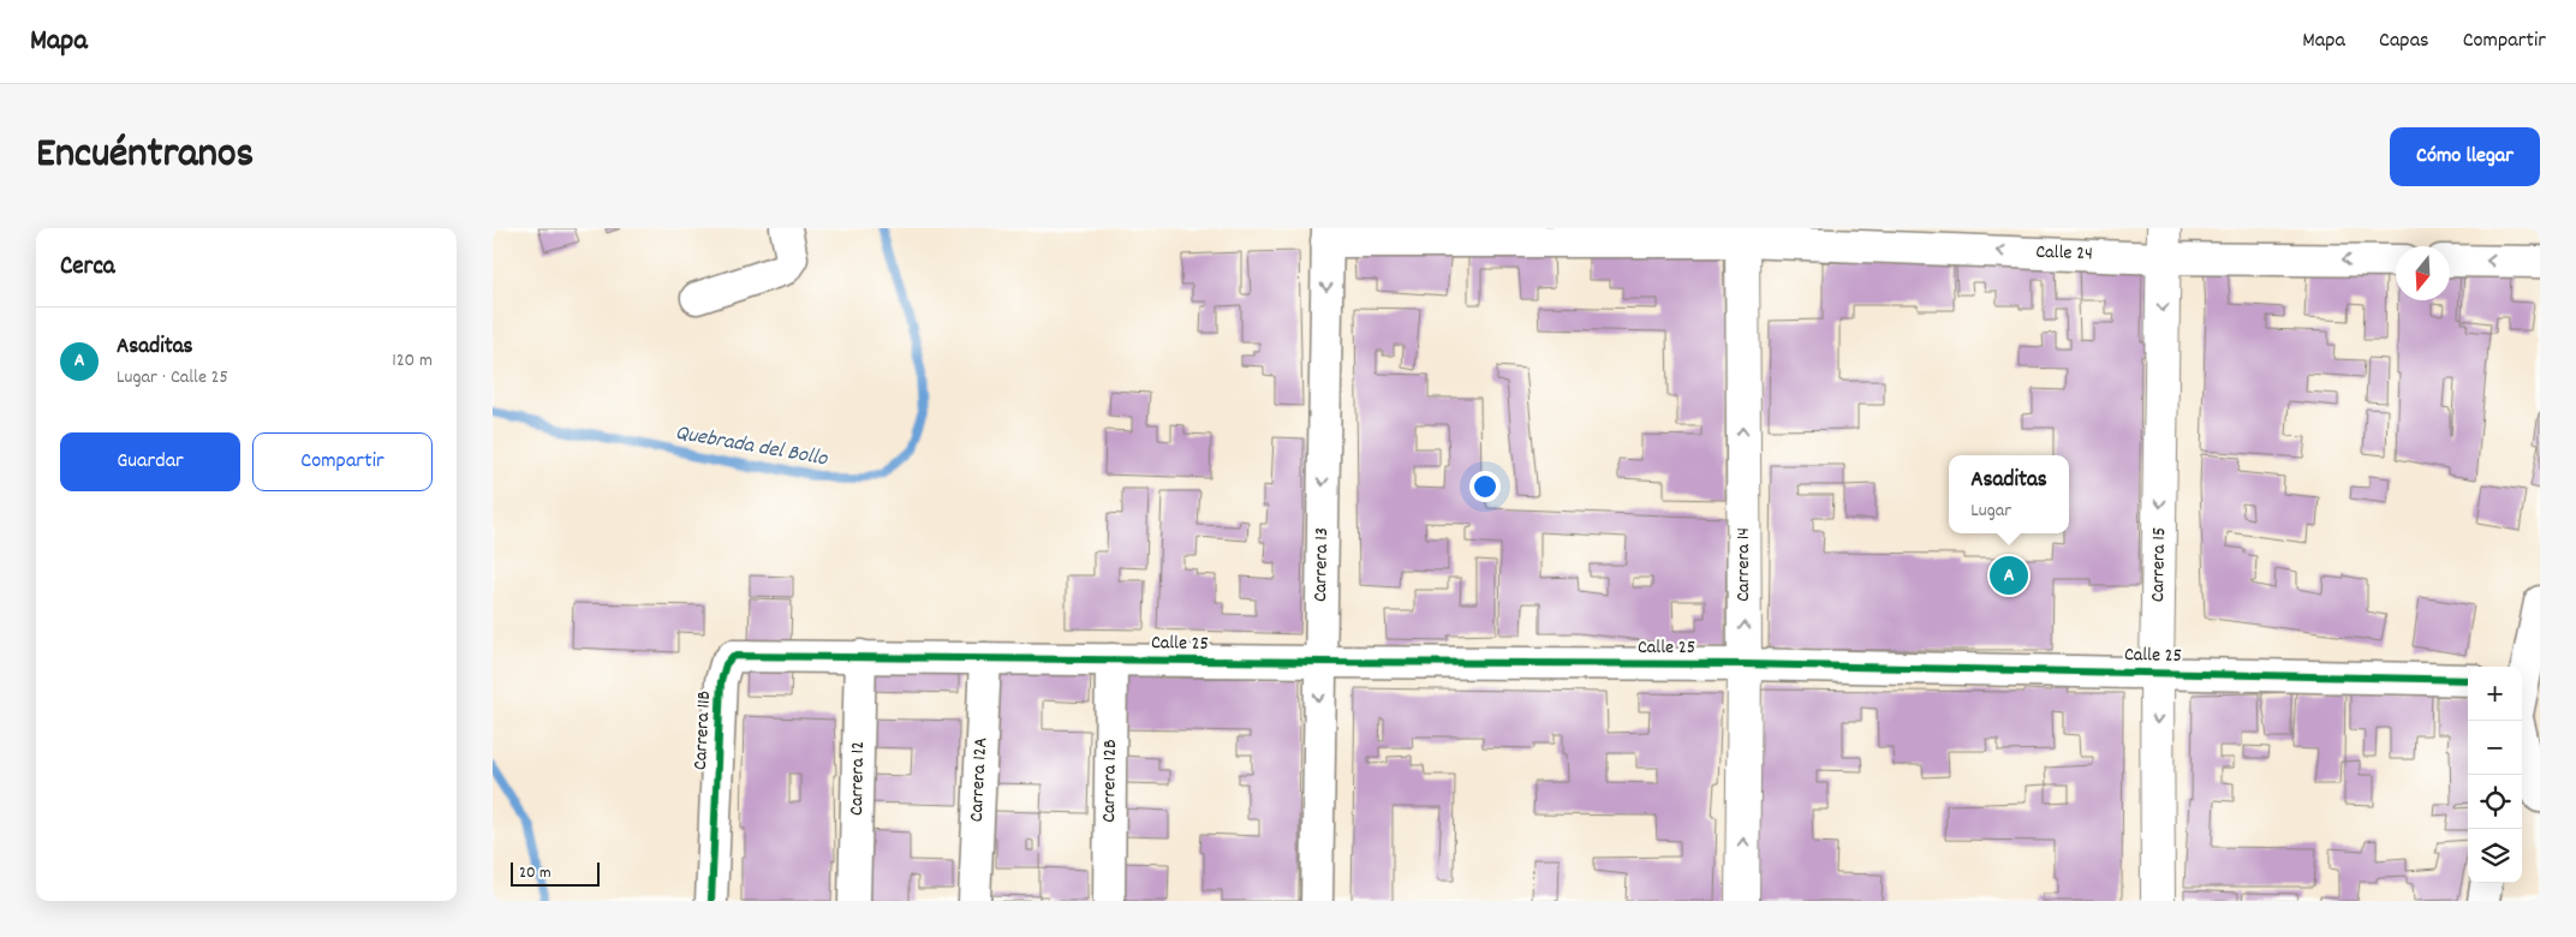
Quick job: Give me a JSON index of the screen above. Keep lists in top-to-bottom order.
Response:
{
  "streets": {
    "main road": ["Carrera 14", "Carrera 15"],
    "street": [
      "Calle 24",
      "Carrera 13",
      "Calle 25",
      "Carrera 11B",
      "Carrera 12",
      "Carrera 12A",
      "Carrera 12B"
    ]
  },
  "crossings": [
    ["Calle 24", "Carrera 13"],
    ["Calle 24", "Carrera 14"],
    ["Calle 24", "Carrera 15"],
    ["Carrera 13", "Calle 25"],
    ["Carrera 14", "Calle 25"],
    ["Carrera 15", "Calle 25"],
    ["Calle 25", "Carrera 11B"],
    ["Calle 25", "Carrera 12"],
    ["Calle 25", "Carrera 12A"],
    ["Calle 25", "Carrera 12B"],
    ["Carrera 11B", "Carrera 12"]
  ],
  "one_way": [
    "Calle 24",
    "Carrera 13",
    "Carrera 14",
    "Carrera 15"
  ],
  "water": ["Quebrada del Bollo"],
  "scale_bar": "20 m",
  "north": "bottom",
  "page": {
    "header": "Mapa",
    "nav": ["Mapa", "Capas", "Compartir"],
    "title": "Encuéntranos",
    "buttons": [
      "Cómo llegar",
      ["Guardar", "Compartir"]
    ],
    "heading": "Cerca",
    "list": [
      {
        "mark": "A",
        "name": "Asaditas",
        "note": "Lugar · Calle 25",
        "value": "120 m"
      }
    ],
    "popup": ["Asaditas", "Lugar"],
    "pins": "A",
    "map_buttons": ["+", "−"],
    "scale": "20 m"
  }
}
